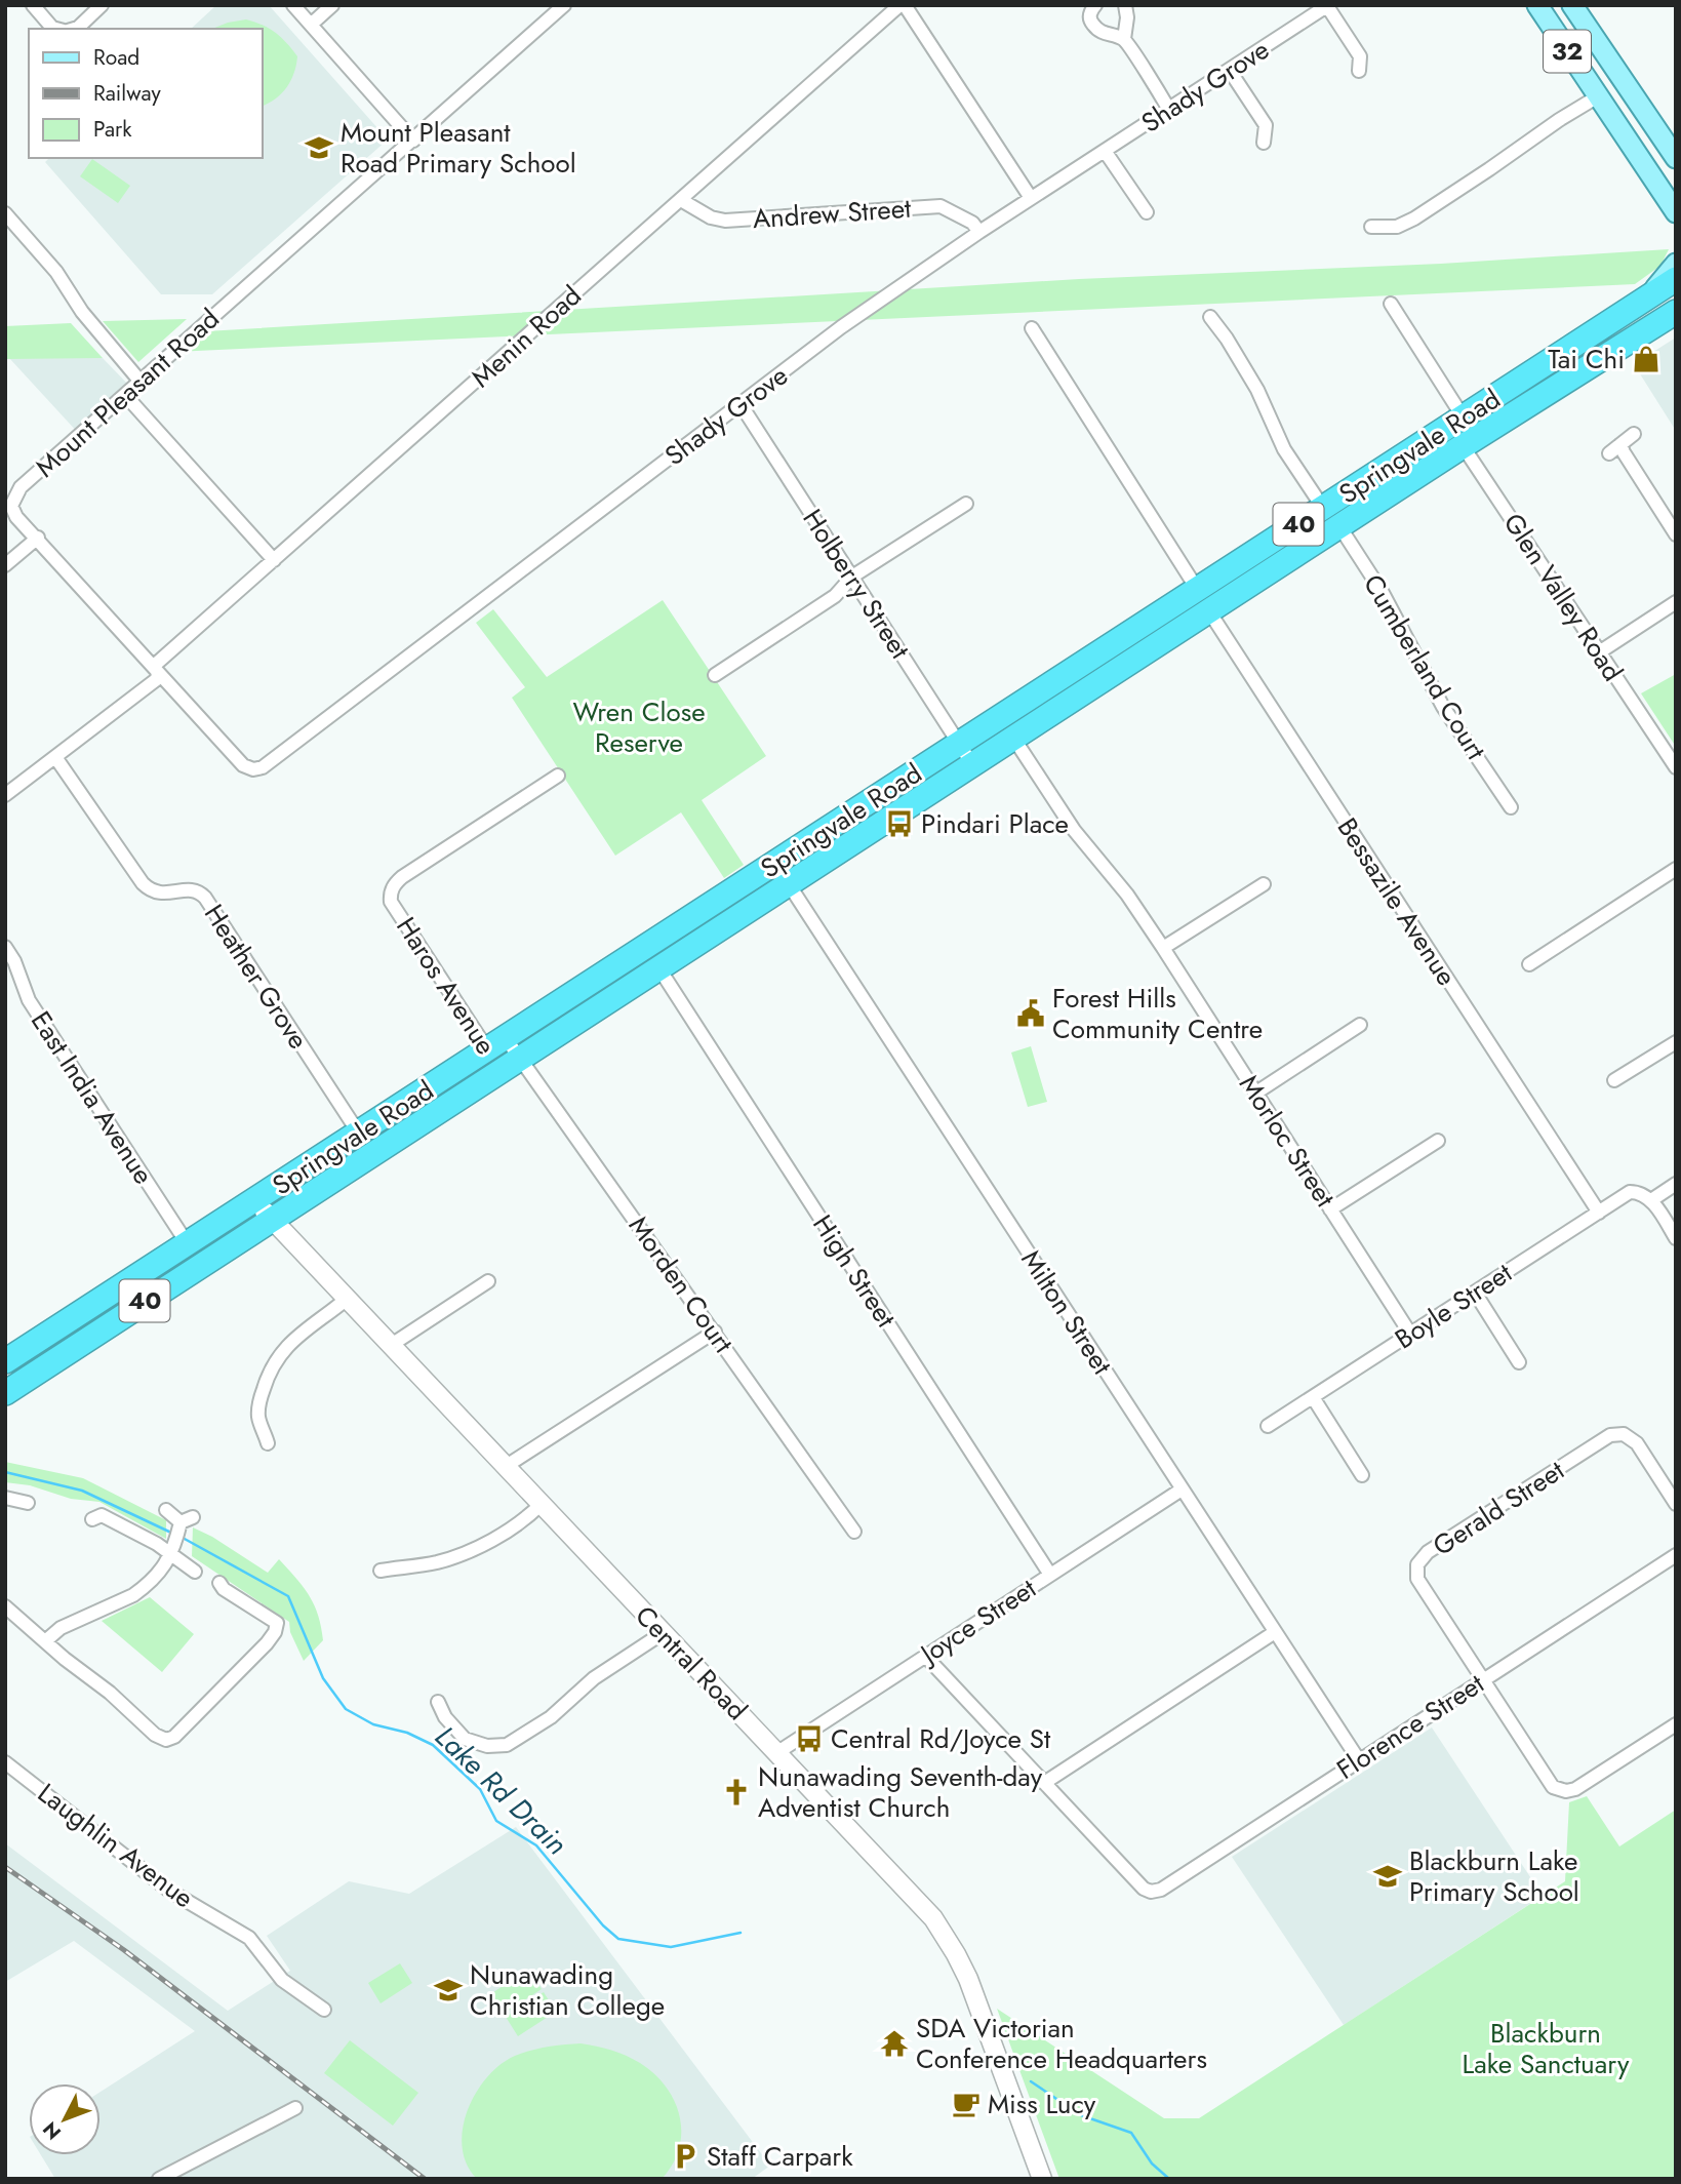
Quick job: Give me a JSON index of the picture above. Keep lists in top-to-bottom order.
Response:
{
  "streets": {
    "highway": ["Springvale Road", "40"],
    "main road": ["32"],
    "street": [
      "Shady Grove",
      "Andrew Street",
      "Menin Road",
      "Mount Pleasant Road",
      "Holberry Street",
      "Glen Valley Road",
      "Cumberland Court",
      "Bessazile Avenue",
      "Heather Grove",
      "Haros Avenue",
      "East India Avenue",
      "Morloc Street",
      "High Street",
      "Morden Court",
      "Boyle Street",
      "Milton Street",
      "Gerald Street",
      "Joyce Street",
      "Central Road",
      "Florence Street",
      "Laughlin Avenue"
    ]
  },
  "crossings": [
    ["Shady Grove", "Andrew Street"],
    ["Shady Grove", "Menin Road"],
    ["Shady Grove", "Mount Pleasant Road"],
    ["Shady Grove", "Holberry Street"],
    ["Andrew Street", "Menin Road"],
    ["Menin Road", "Mount Pleasant Road"],
    ["Springvale Road", "Holberry Street"],
    ["Springvale Road", "Glen Valley Road"],
    ["Springvale Road", "Cumberland Court"],
    ["Springvale Road", "Bessazile Avenue"],
    ["Springvale Road", "Heather Grove"],
    ["Springvale Road", "Haros Avenue"],
    ["Springvale Road", "East India Avenue"],
    ["Springvale Road", "Morloc Street"],
    ["Springvale Road", "High Street"],
    ["Springvale Road", "Morden Court"],
    ["Springvale Road", "Milton Street"],
    ["Springvale Road", "Central Road"],
    ["Bessazile Avenue", "Boyle Street"],
    ["Haros Avenue", "Morden Court"],
    ["Morloc Street", "Boyle Street"],
    ["High Street", "Joyce Street"],
    ["Milton Street", "Joyce Street"],
    ["Milton Street", "Florence Street"],
    ["Gerald Street", "Florence Street"],
    ["Joyce Street", "Central Road"]
  ],
  "water": ["Lake Rd Drain"],
  "parks": ["Wren Close Reserve", "Blackburn Lake Sanctuary"],
  "places": {
    "school or university": ["Mount Pleasant Road Primary School", "Blackburn Lake Primary School", "Nunawading Christian College"],
    "shop": ["Tai Chi"],
    "bus stop": ["Pindari Place", "Central Rd/Joyce St"],
    "public building": ["Forest Hills Community Centre"],
    "church": ["Nunawading Seventh-day Adventist Church"],
    "temple": ["SDA Victorian Conference Headquarters"],
    "cafe": ["Miss Lucy"],
    "parking": ["Staff Carpark"]
  },
  "legend": ["Road", "Railway", "Park"],
  "north": "bottom left"
}
